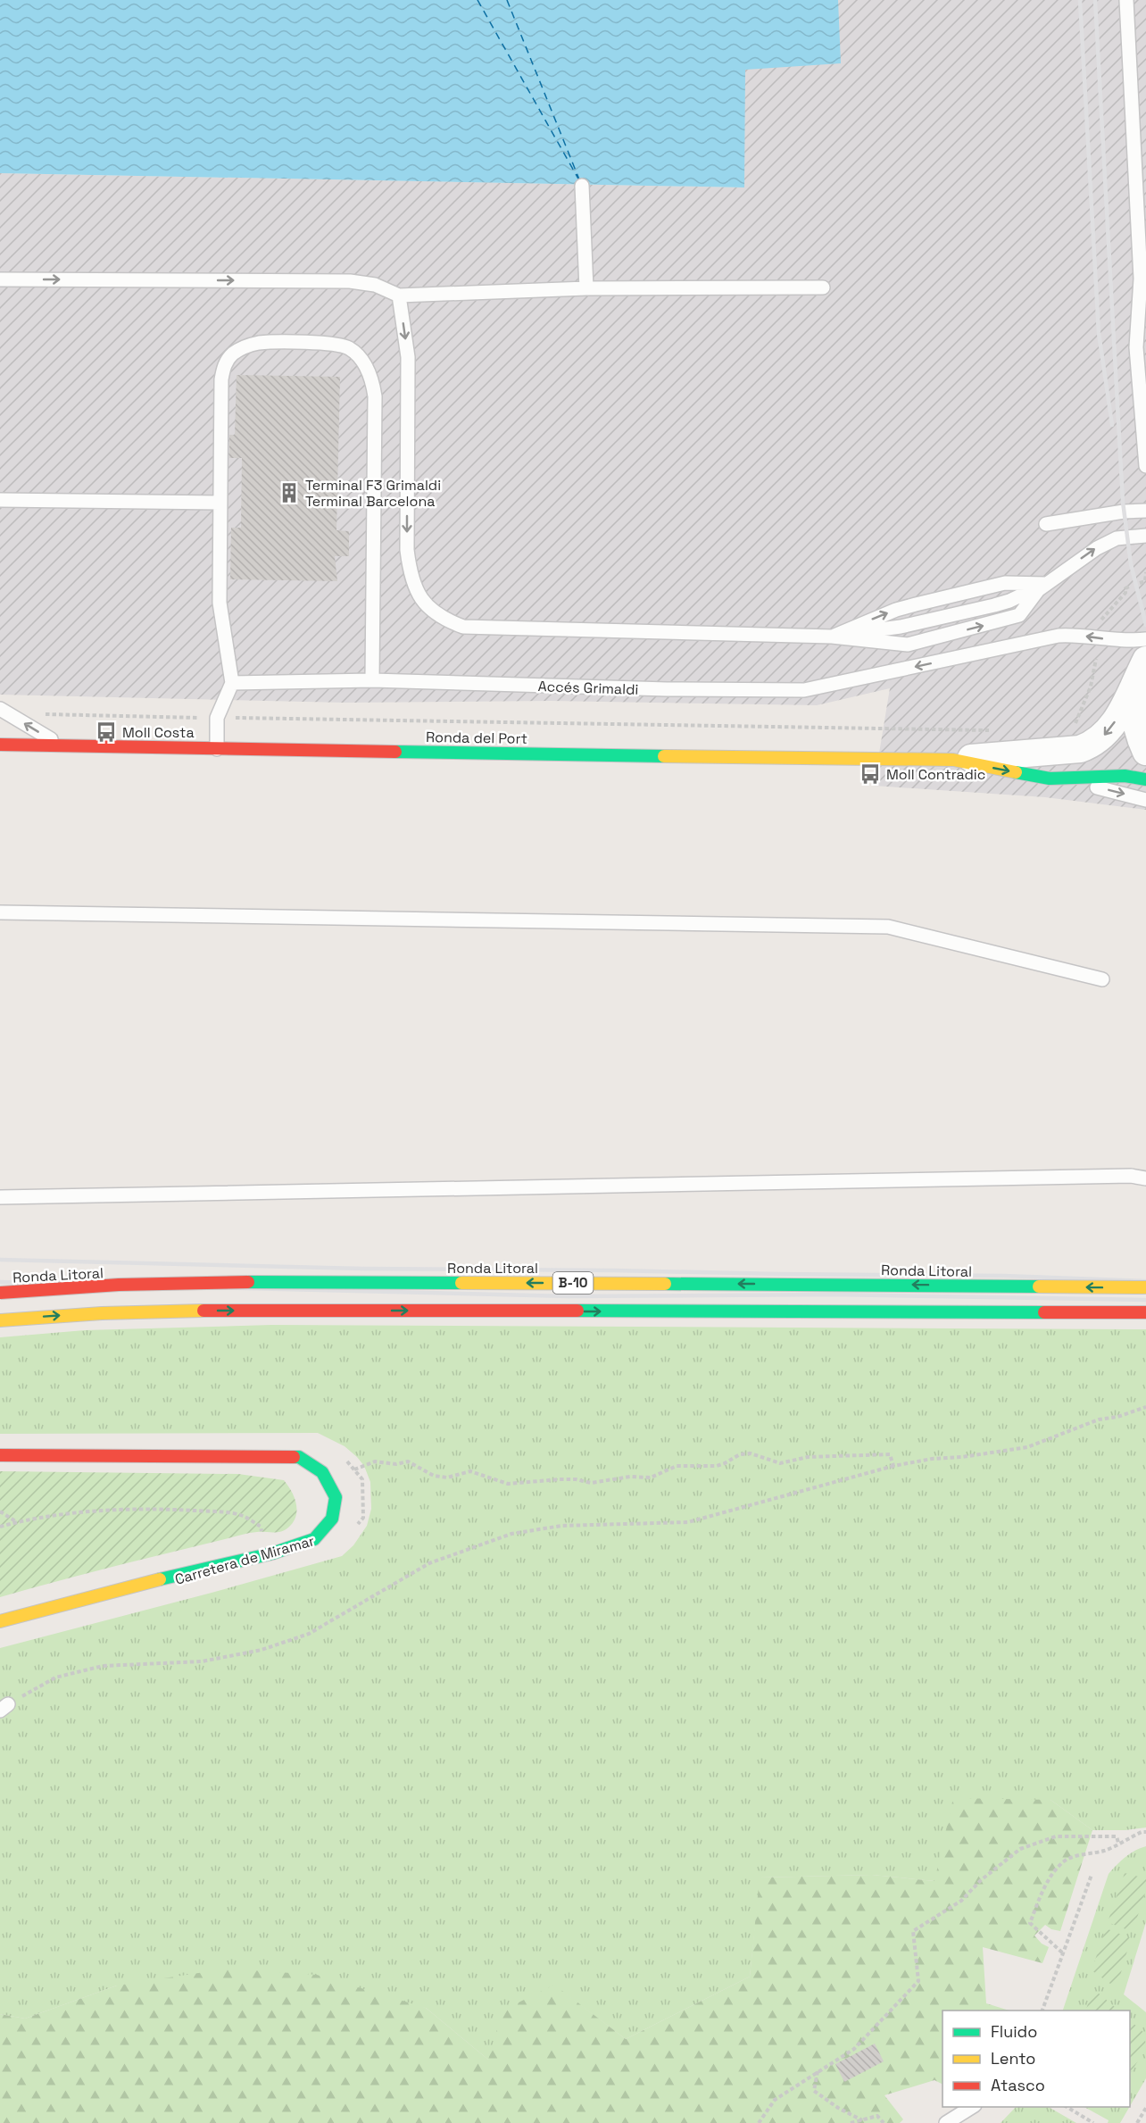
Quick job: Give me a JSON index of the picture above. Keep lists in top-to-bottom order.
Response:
{
  "streets": {
    "main road": [
      "Ronda del Port",
      "Ronda Litoral",
      "B-10",
      "Carretera de Miramar"
    ],
    "lane": ["Accés Grimaldi"]
  },
  "places": {
    "building": ["Terminal F3 Grimaldi Terminal Barcelona"],
    "bus stop": ["Moll Costa", "Moll Contradic"]
  },
  "legend": ["Fluido", "Lento", "Atasco"]
}
